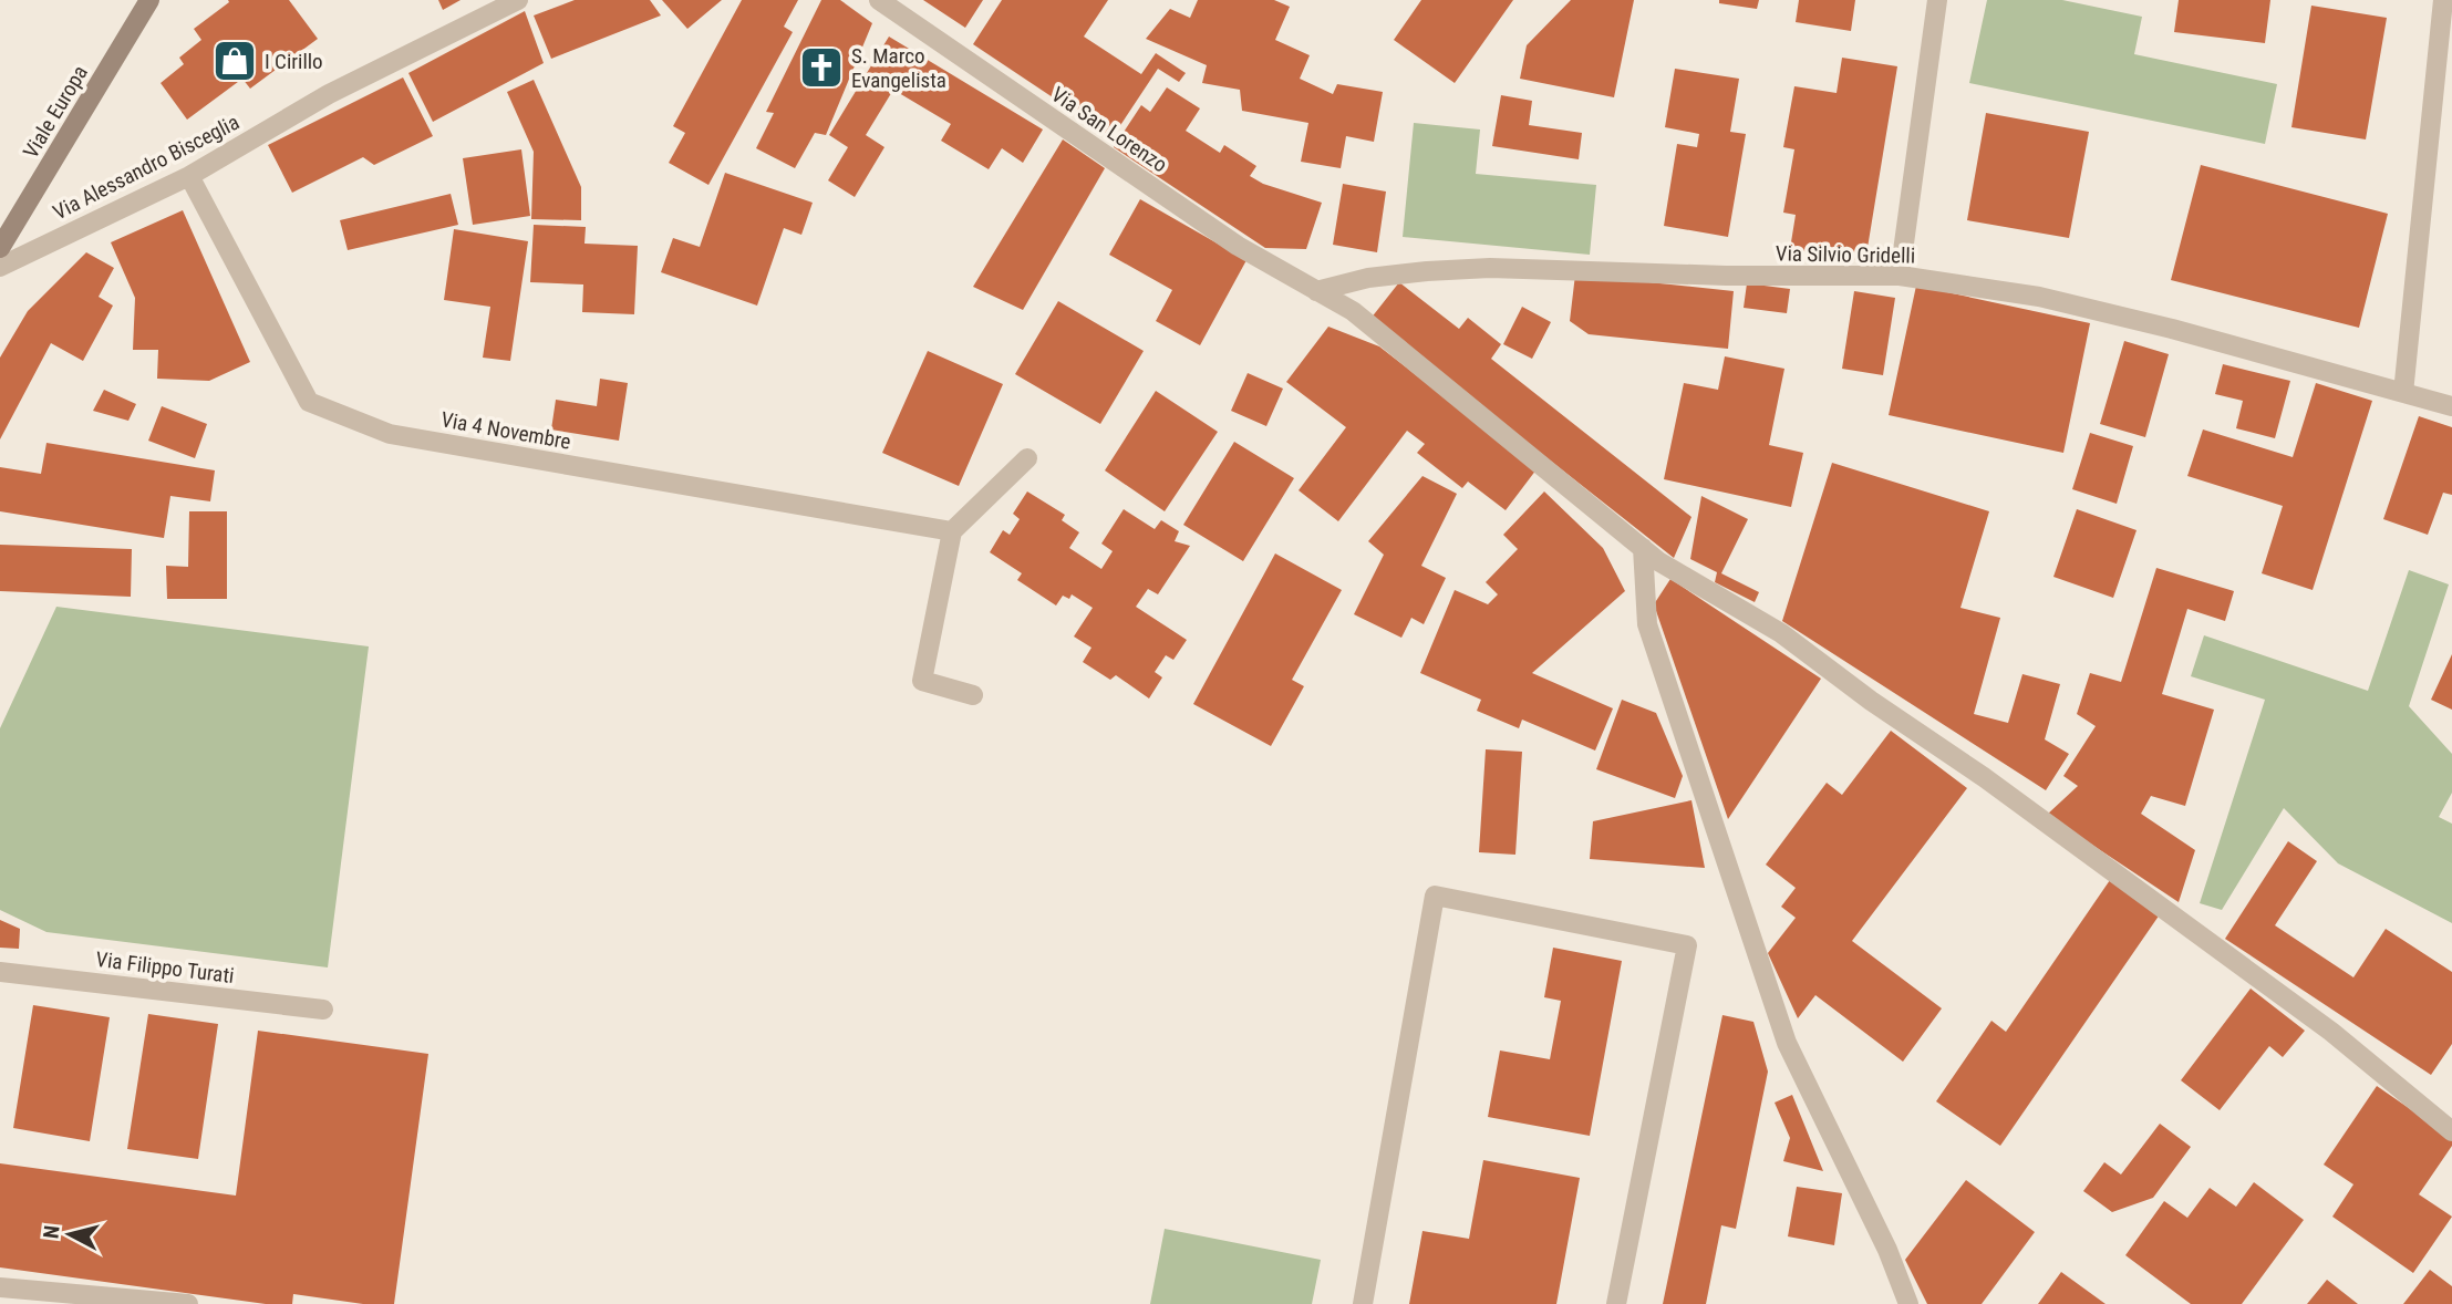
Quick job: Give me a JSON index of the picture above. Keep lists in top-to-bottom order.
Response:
{
  "streets": {
    "main road": ["Viale Europa"],
    "street": [
      "Via San Lorenzo",
      "Via Alessandro Bisceglia",
      "Via Silvio Gridelli",
      "Via 4 Novembre",
      "Via Filippo Turati"
    ]
  },
  "crossings": [
    ["Via San Lorenzo", "Via Silvio Gridelli"],
    ["Via Alessandro Bisceglia", "Via 4 Novembre"]
  ],
  "places": {
    "shop": ["I Cirillo"],
    "church": ["S. Marco Evangelista"]
  },
  "north": "left"
}
